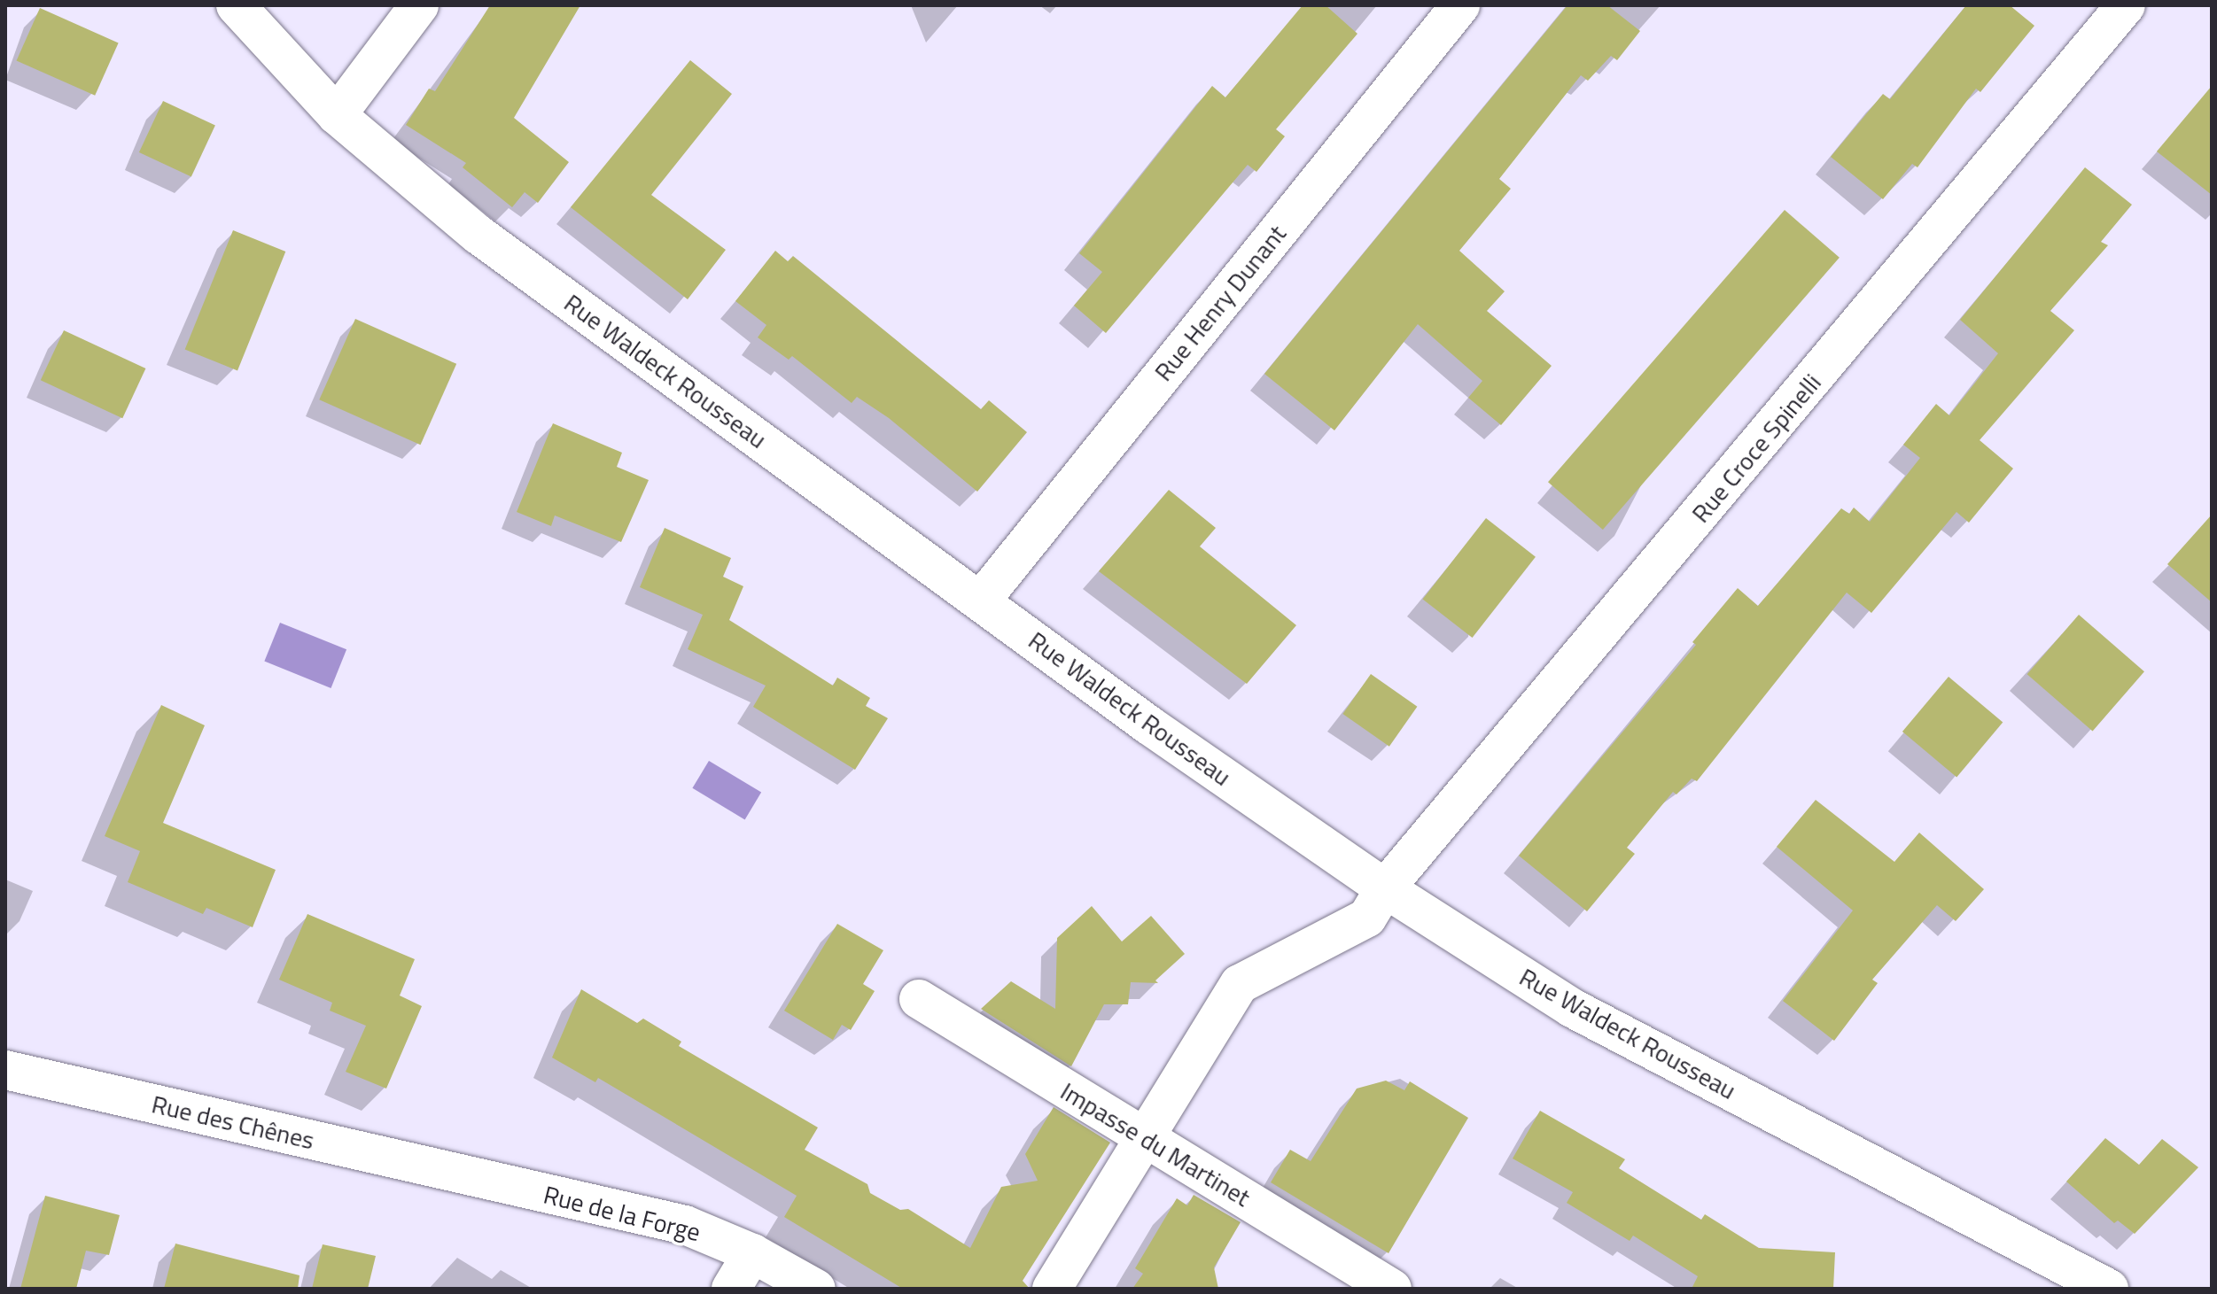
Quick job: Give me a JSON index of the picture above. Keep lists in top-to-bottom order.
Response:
{
  "streets": {
    "street": [
      "Rue Henry Dunant",
      "Rue Waldeck Rousseau",
      "Rue Croce Spinelli",
      "Rue des Chênes",
      "Impasse du Martinet",
      "Rue de la Forge"
    ]
  },
  "crossings": [
    ["Rue Henry Dunant", "Rue Waldeck Rousseau"],
    ["Rue Waldeck Rousseau", "Rue Croce Spinelli"],
    ["Rue Croce Spinelli", "Impasse du Martinet"],
    ["Rue des Chênes", "Rue de la Forge"]
  ]
}
